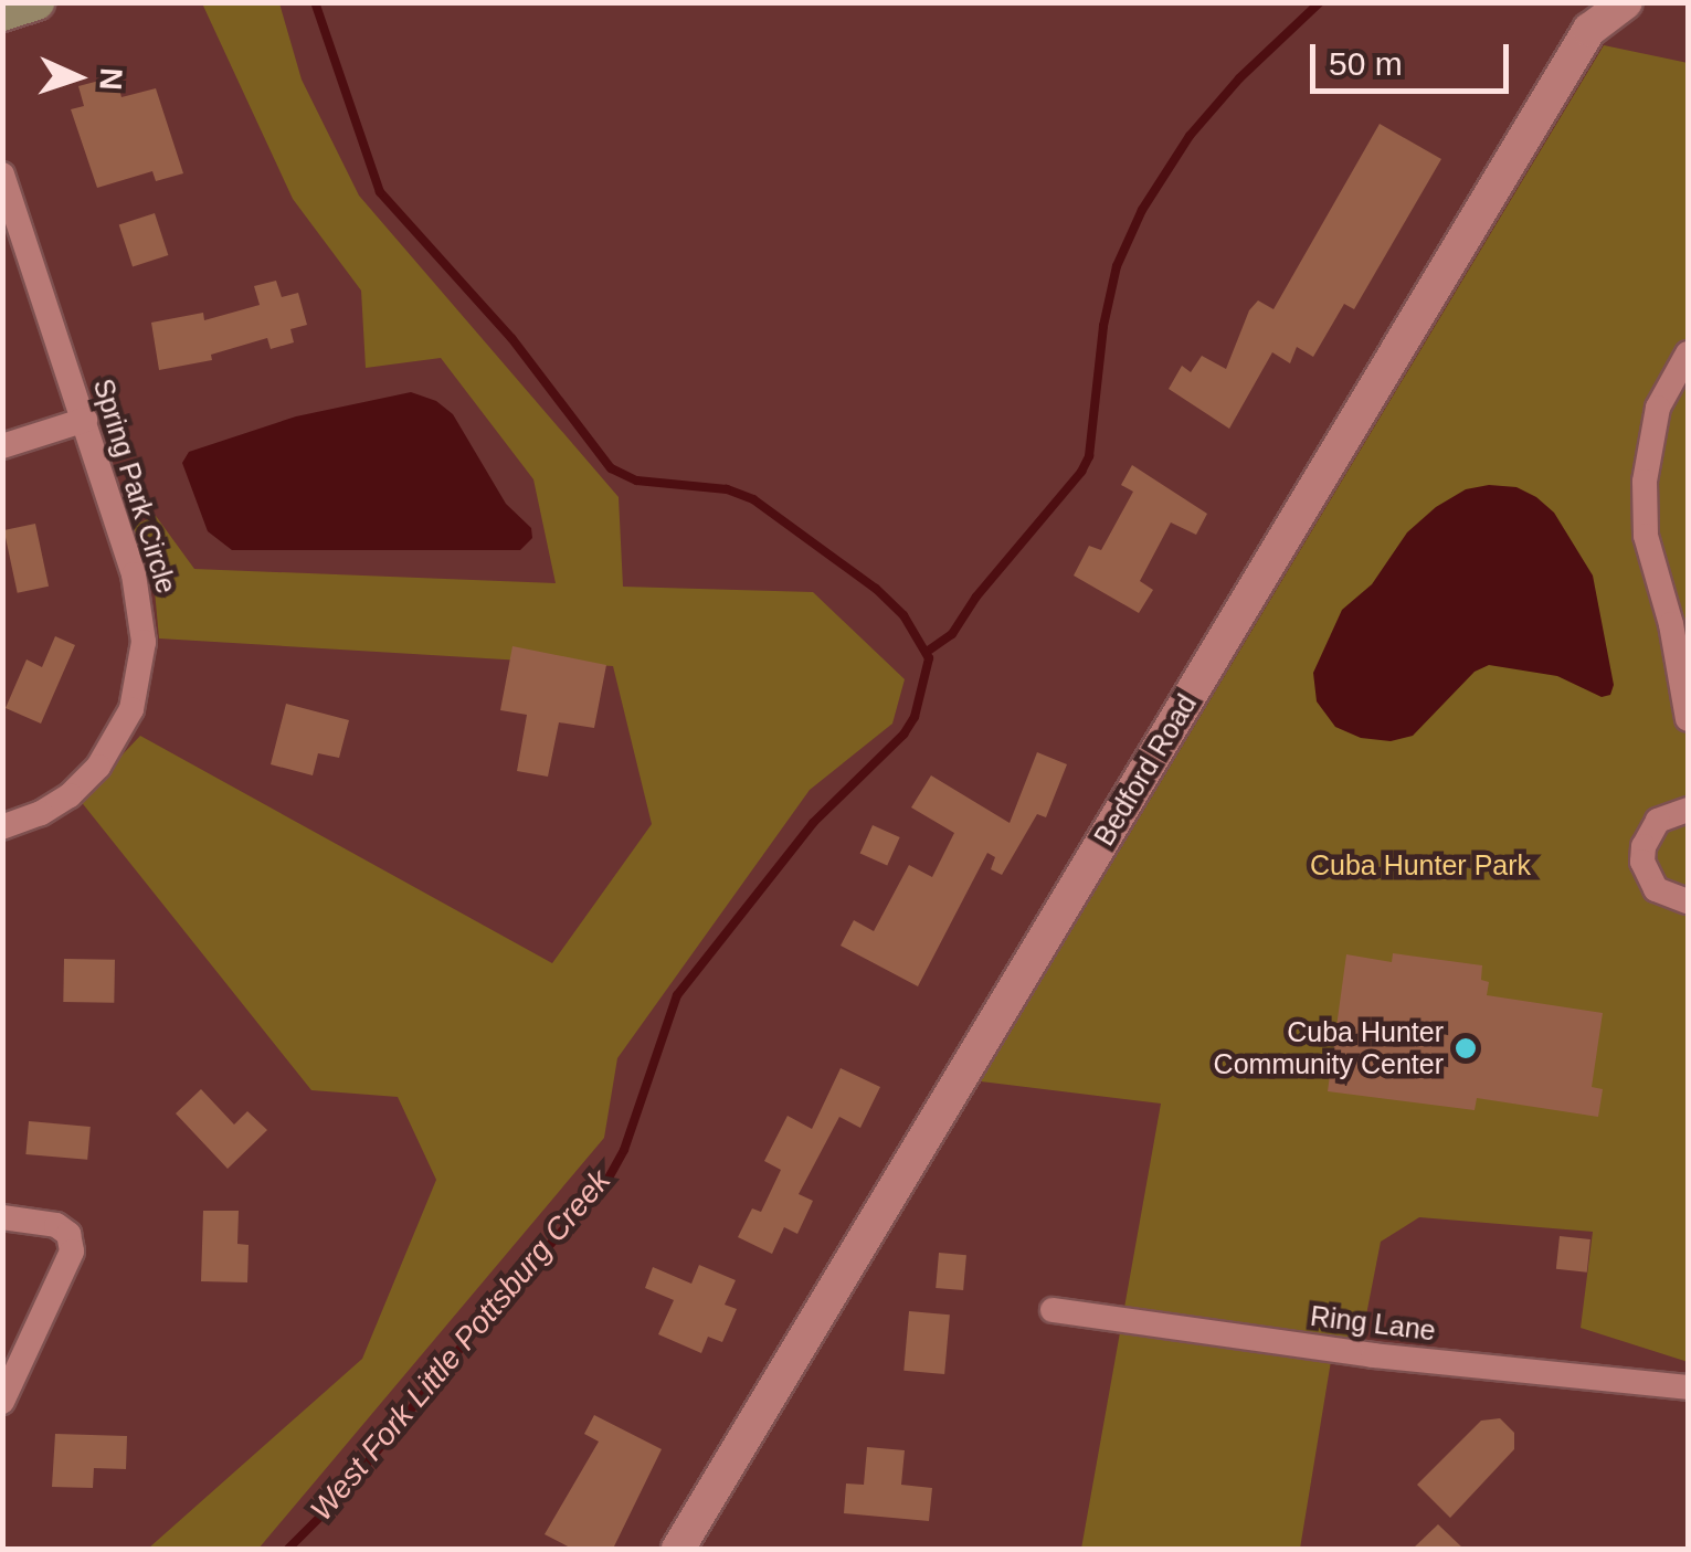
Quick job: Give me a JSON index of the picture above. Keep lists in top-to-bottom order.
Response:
{
  "streets": {
    "street": ["Spring Park Circle", "Bedford Road", "Ring Lane"]
  },
  "water": ["West Fork Little Pottsburg Creek"],
  "parks": ["Cuba Hunter Park"],
  "places": ["Cuba Hunter Community Center"],
  "scale_bar": "50 m",
  "north": "right"
}
